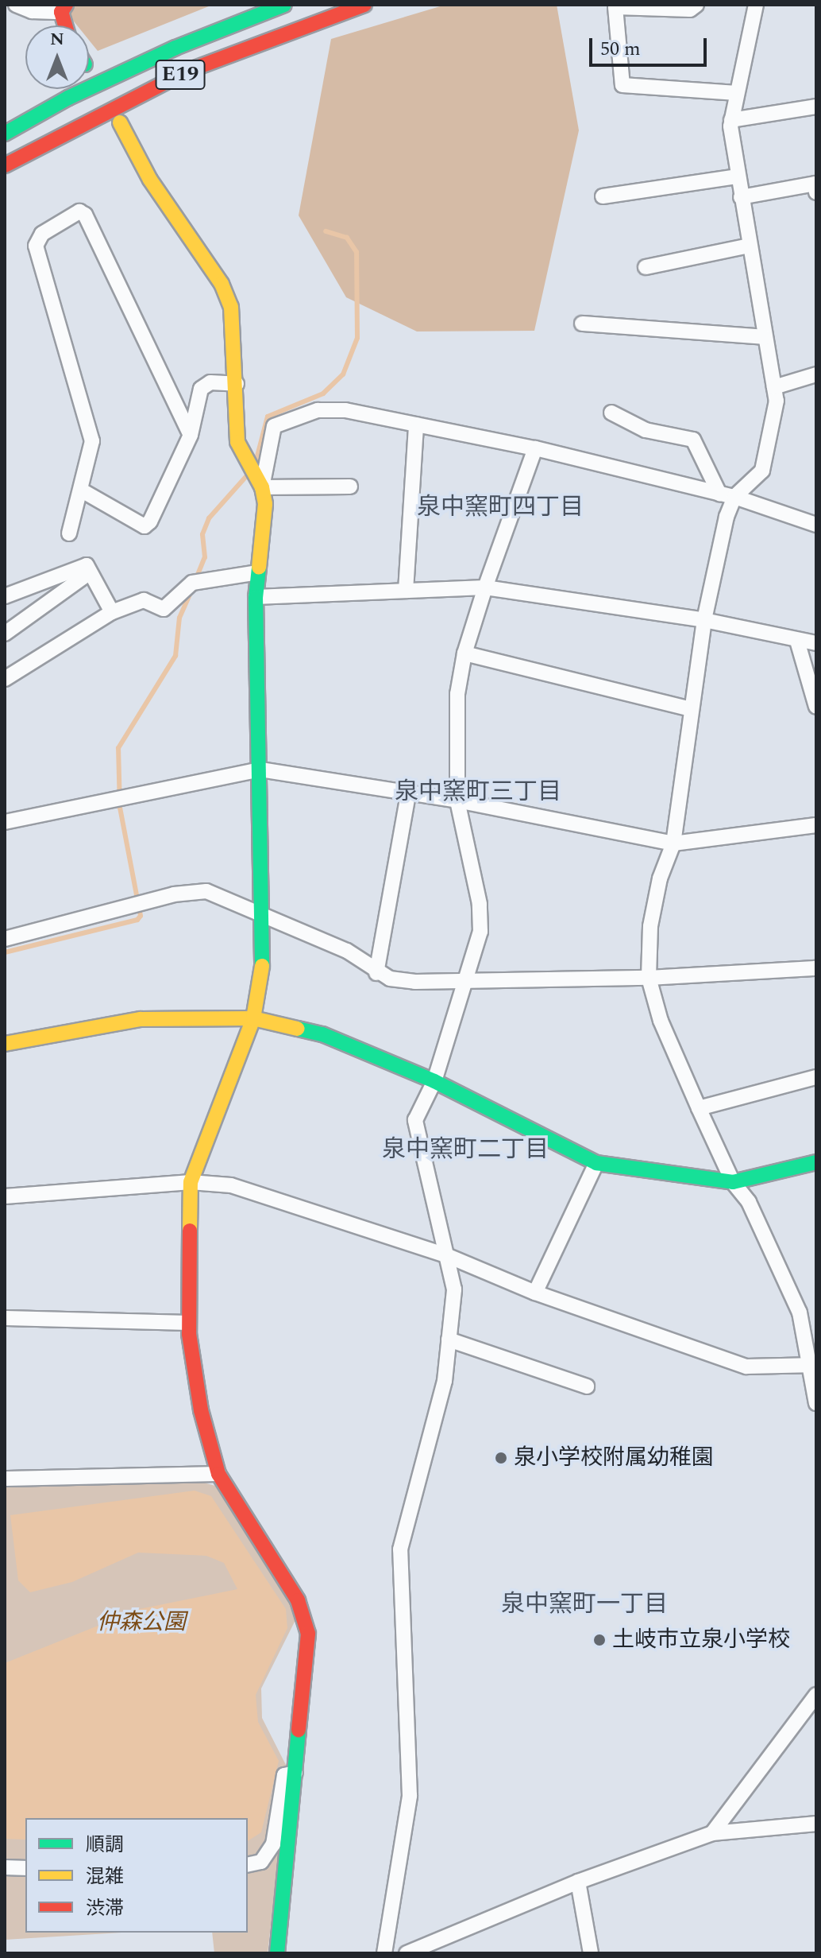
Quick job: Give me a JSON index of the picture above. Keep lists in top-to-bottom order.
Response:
{
  "streets": {
    "main road": ["E19"]
  },
  "districts": [
    "泉中窯町四丁目",
    "泉中窯町三丁目",
    "泉中窯町二丁目",
    "泉中窯町一丁目"
  ],
  "parks": ["仲森公園"],
  "places": ["泉小学校附属幼稚園", "土岐市立泉小学校"],
  "legend": ["順調", "混雑", "渋滞"],
  "scale_bar": "50 m",
  "north": "top"
}
